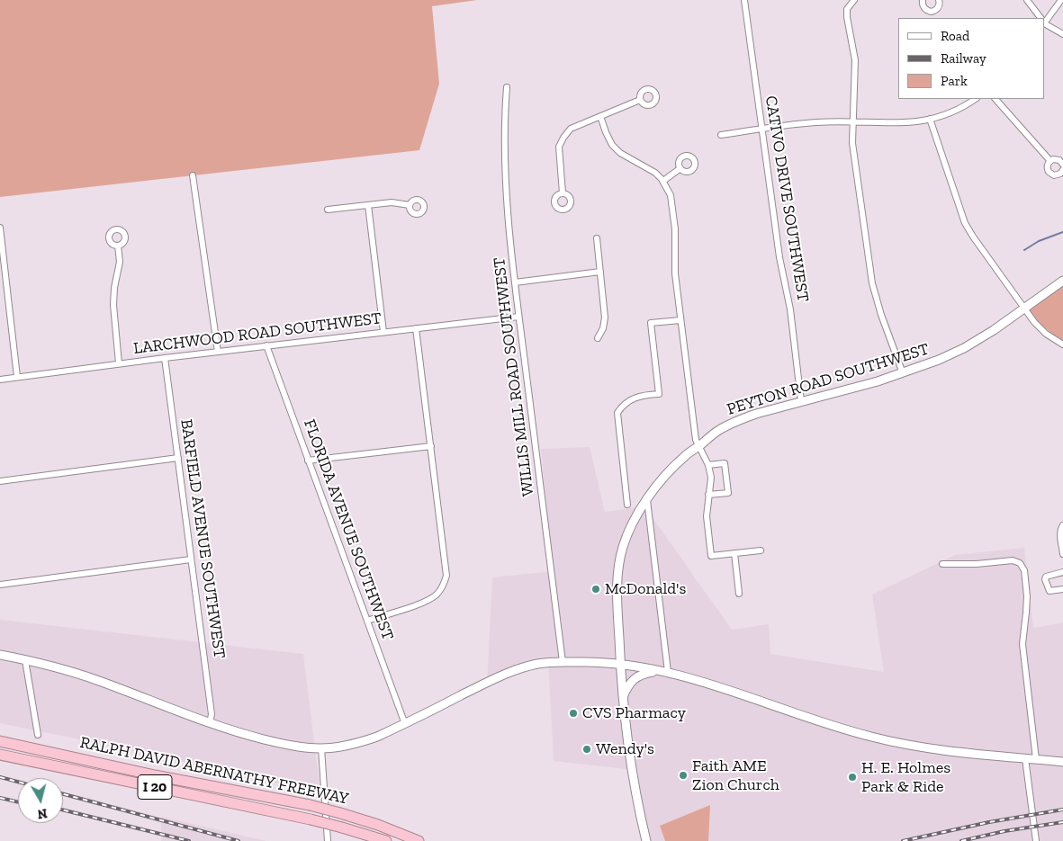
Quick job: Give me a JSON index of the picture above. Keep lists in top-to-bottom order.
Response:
{
  "streets": {
    "highway": ["RALPH DAVID ABERNATHY FREEWAY", "I 20"],
    "main road": ["PEYTON ROAD SOUTHWEST"],
    "street": [
      "CATIVO DRIVE SOUTHWEST",
      "LARCHWOOD ROAD SOUTHWEST",
      "WILLIS MILL ROAD SOUTHWEST",
      "FLORIDA AVENUE SOUTHWEST",
      "BARFIELD AVENUE SOUTHWEST"
    ]
  },
  "crossings": [
    ["CATIVO DRIVE SOUTHWEST", "PEYTON ROAD SOUTHWEST"],
    ["LARCHWOOD ROAD SOUTHWEST", "WILLIS MILL ROAD SOUTHWEST"],
    ["LARCHWOOD ROAD SOUTHWEST", "FLORIDA AVENUE SOUTHWEST"],
    ["LARCHWOOD ROAD SOUTHWEST", "BARFIELD AVENUE SOUTHWEST"]
  ],
  "places": [
    "McDonald's",
    "CVS Pharmacy",
    "Wendy's",
    "Faith AME Zion Church",
    "H. E. Holmes Park & Ride"
  ],
  "legend": ["Road", "Railway", "Park"],
  "north": "bottom"
}
